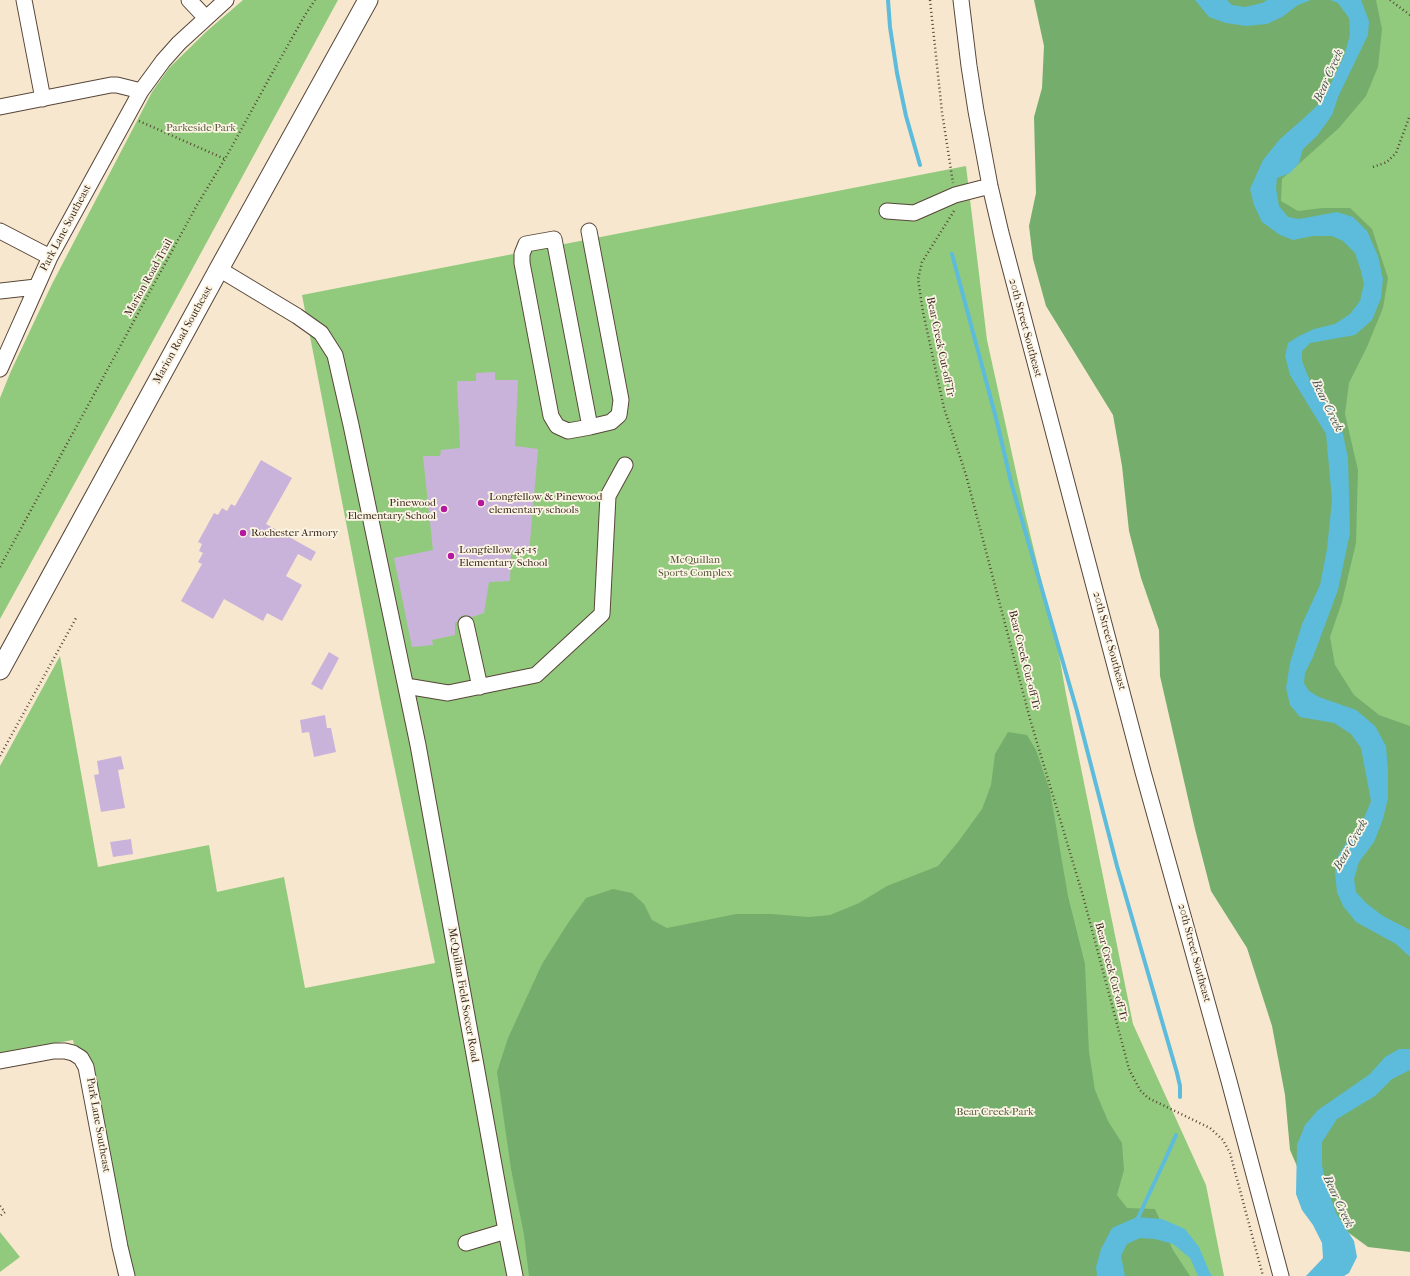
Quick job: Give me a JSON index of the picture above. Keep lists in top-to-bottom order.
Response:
{
  "streets": {
    "main road": ["Marion Road Southeast"],
    "street": ["Park Lane Southeast", "20th Street Southeast", "McQuillan Field Soccer Road"],
    "path": ["Marion Road Trail", "Bear Creek Cut-off Tr"]
  },
  "crossings": [
    ["Marion Road Southeast", "McQuillan Field Soccer Road"]
  ],
  "water": ["Bear Creek"],
  "parks": ["Parkeside Park", "McQuillan Sports Complex", "Bear Creek Park"],
  "places": [
    "Longfellow & Pinewood elementary schools",
    "Pinewood Elementary School",
    "Rochester Armory",
    "Longfellow 45-15 Elementary School"
  ]
}
